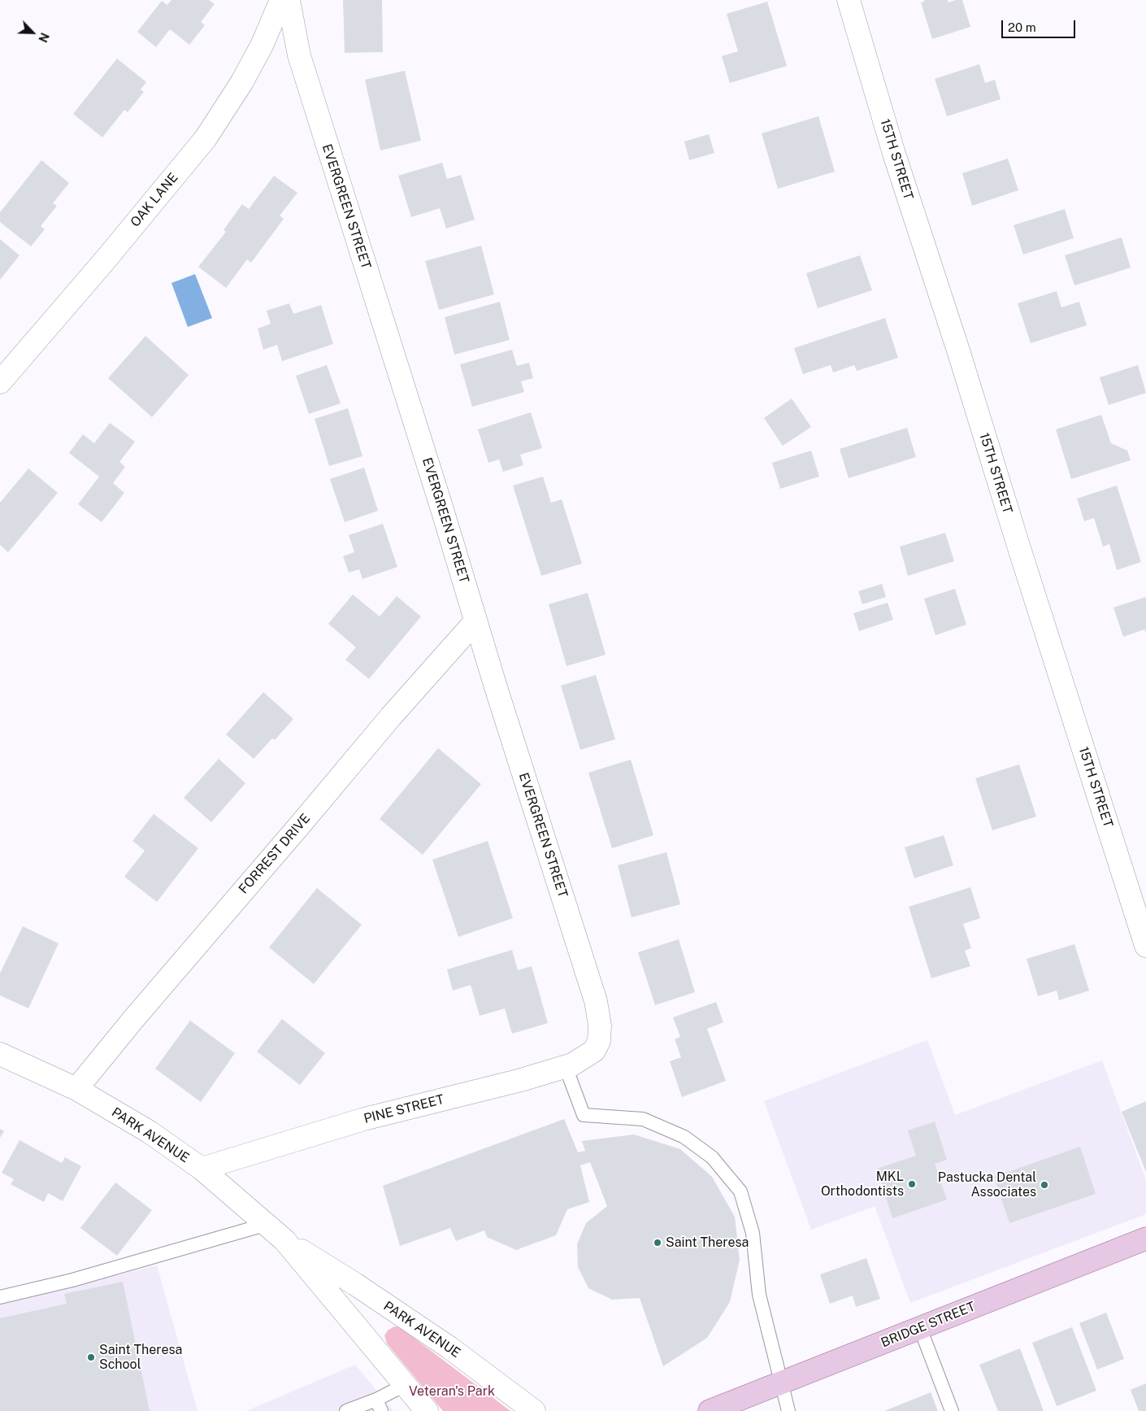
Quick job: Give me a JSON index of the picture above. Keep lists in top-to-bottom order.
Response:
{
  "streets": {
    "main road": ["BRIDGE STREET"],
    "street": [
      "15TH STREET",
      "OAK LANE",
      "EVERGREEN STREET",
      "FORREST DRIVE",
      "PINE STREET",
      "PARK AVENUE"
    ]
  },
  "crossings": [
    ["EVERGREEN STREET", "FORREST DRIVE"],
    ["EVERGREEN STREET", "PINE STREET"],
    ["FORREST DRIVE", "PARK AVENUE"],
    ["PINE STREET", "PARK AVENUE"]
  ],
  "parks": ["Veteran's Park"],
  "places": [
    "MKL Orthodontists",
    "Pastucka Dental Associates",
    "Saint Theresa",
    "Saint Theresa School"
  ],
  "scale_bar": "20 m",
  "north": "bottom right"
}
